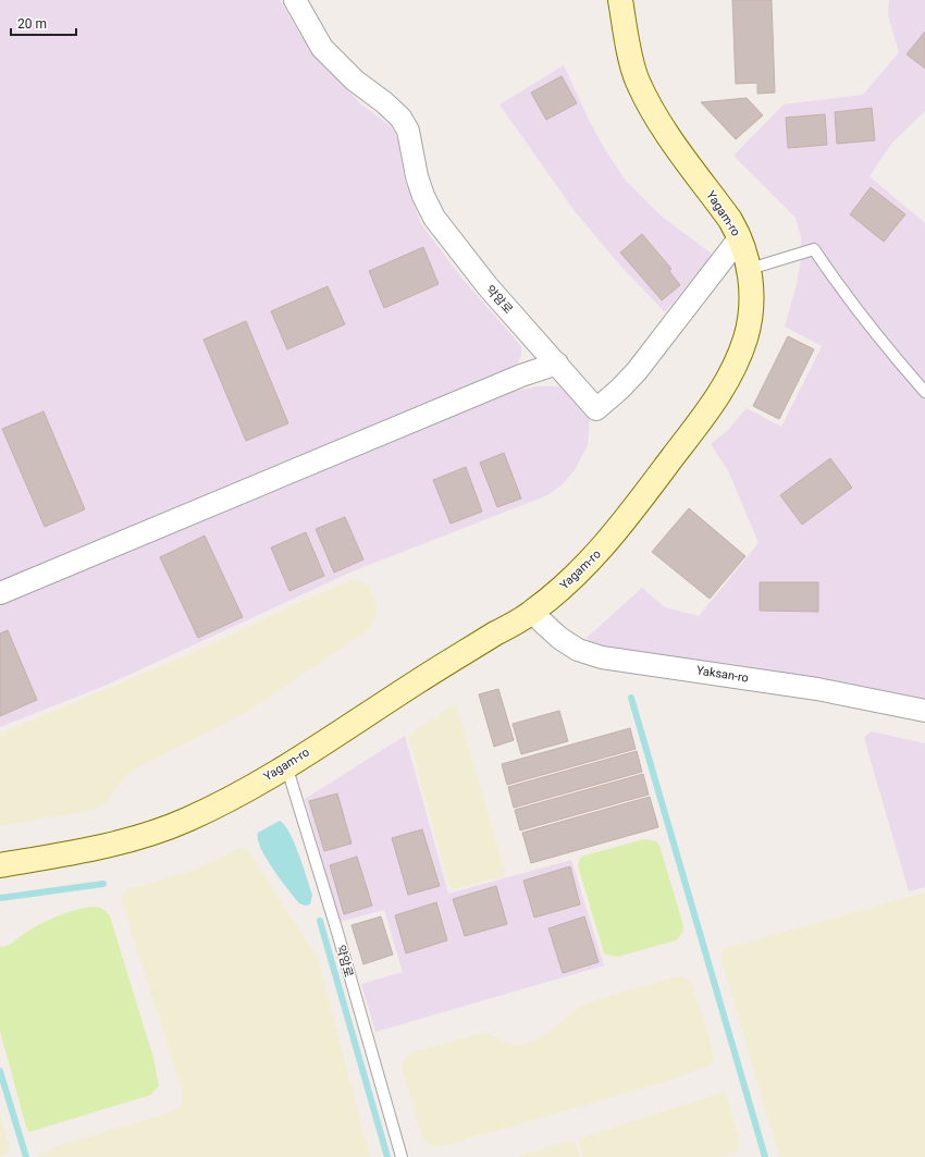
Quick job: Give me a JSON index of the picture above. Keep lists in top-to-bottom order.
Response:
{
  "streets": {
    "street": ["Yagam-ro", "약암로", "Yaksan-ro"]
  },
  "crossings": [
    ["Yagam-ro", "약암로"],
    ["Yagam-ro", "Yaksan-ro"]
  ],
  "scale_bar": "20 m"
}
